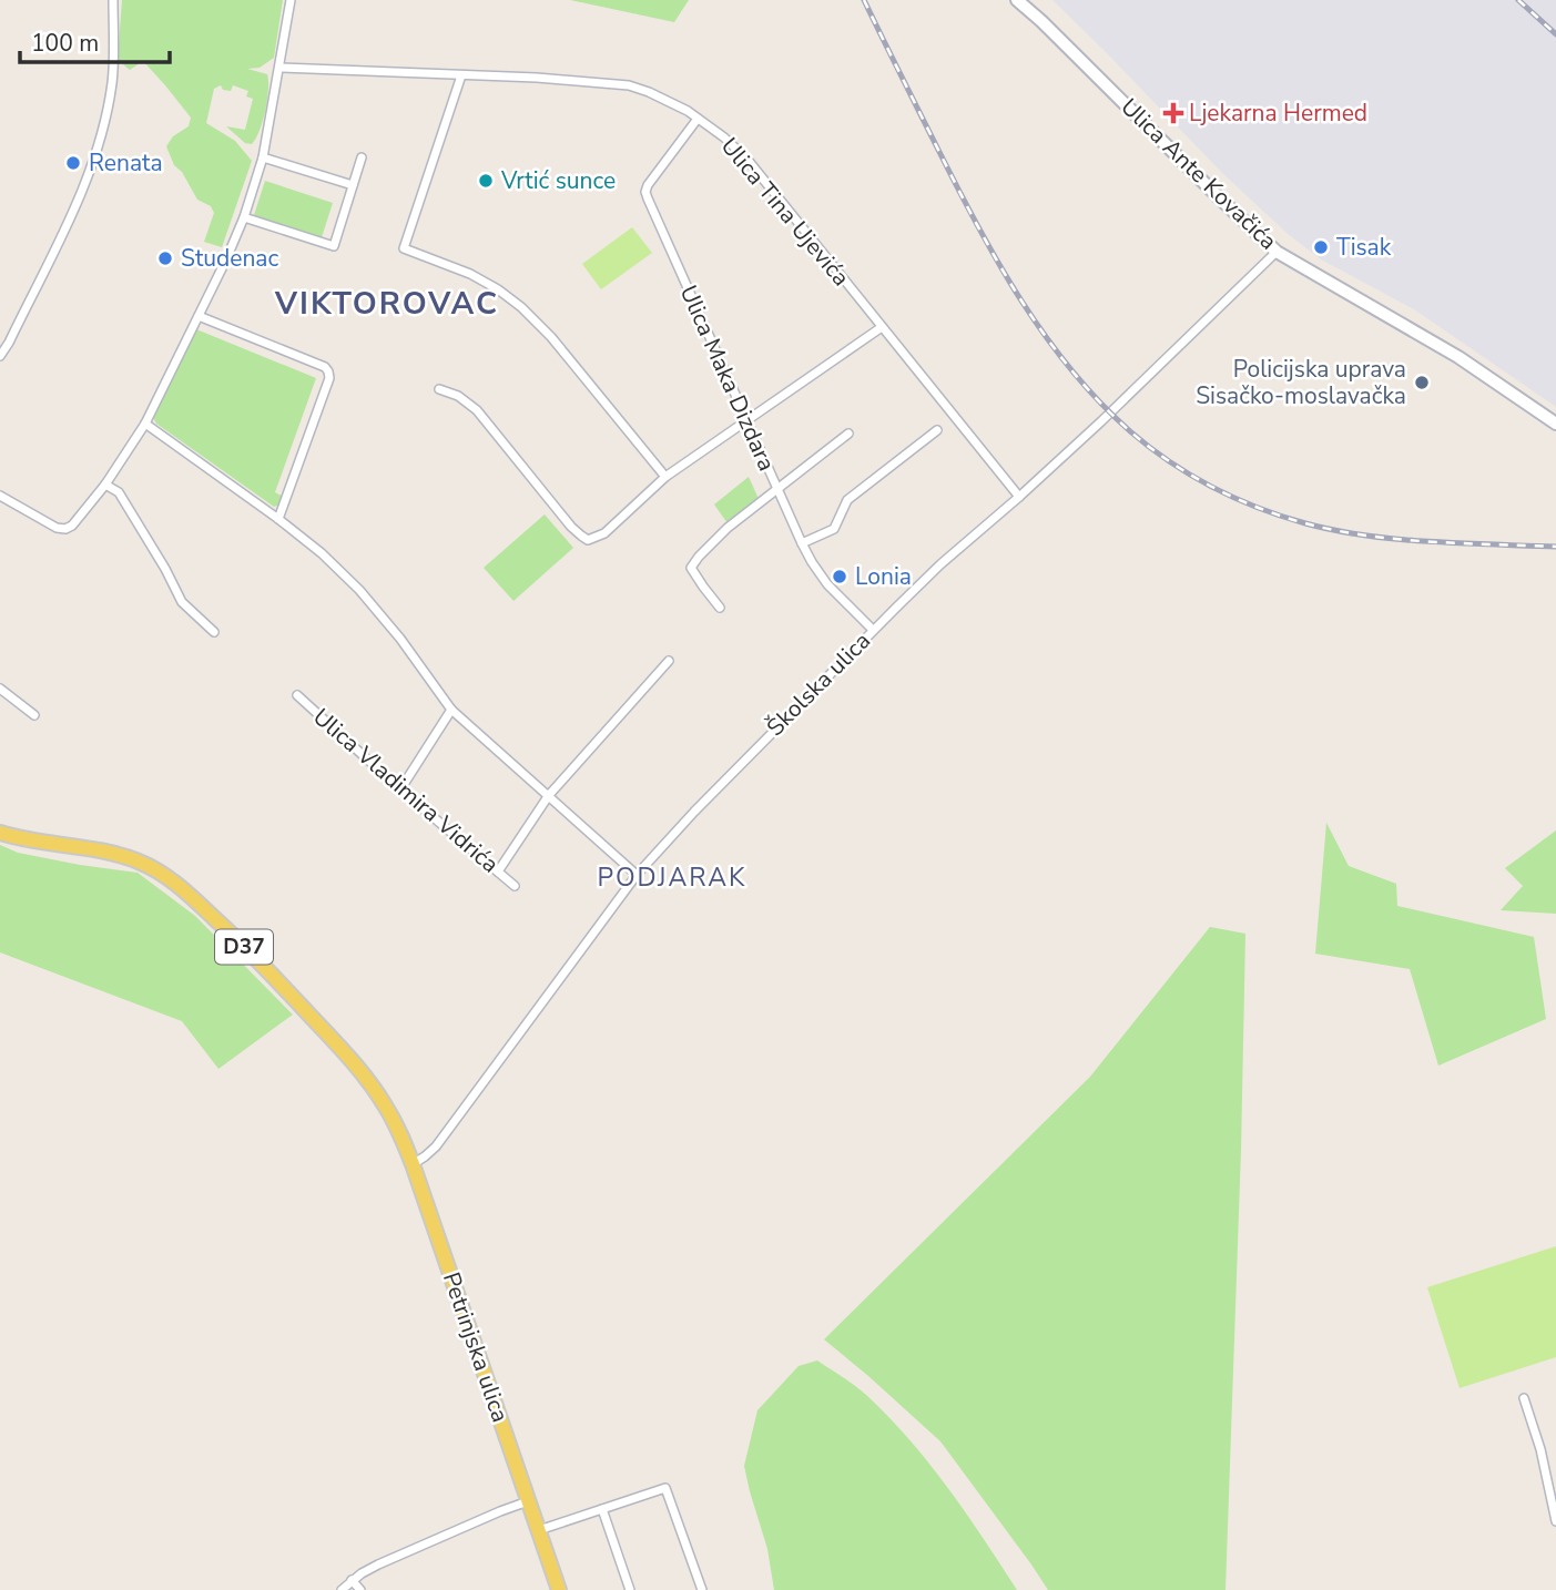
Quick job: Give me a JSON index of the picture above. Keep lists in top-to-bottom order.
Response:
{
  "streets": {
    "main road": ["Ulica Ante Kovačića", "D37", "Petrinjska ulica"],
    "street": [
      "Ulica Tina Ujevića",
      "Ulica Maka Dizdara",
      "Školska ulica",
      "Ulica Vladimira Vidrića"
    ]
  },
  "crossings": [
    ["Ulica Ante Kovačića", "Školska ulica"],
    ["Ulica Tina Ujevića", "Ulica Maka Dizdara"],
    ["Ulica Tina Ujevića", "Školska ulica"],
    ["Ulica Maka Dizdara", "Školska ulica"],
    ["Školska ulica", "D37"],
    ["Školska ulica", "Petrinjska ulica"],
    ["D37", "Petrinjska ulica"]
  ],
  "districts": ["VIKTOROVAC", "PODJARAK"],
  "places": {
    "health": ["Ljekarna Hermed"],
    "other": [
      "Renata",
      "Vrtić sunce",
      "Tisak",
      "Studenac",
      "Policijska uprava Sisačko-moslavačka",
      "Lonia"
    ]
  },
  "scale_bar": "100 m"
}
